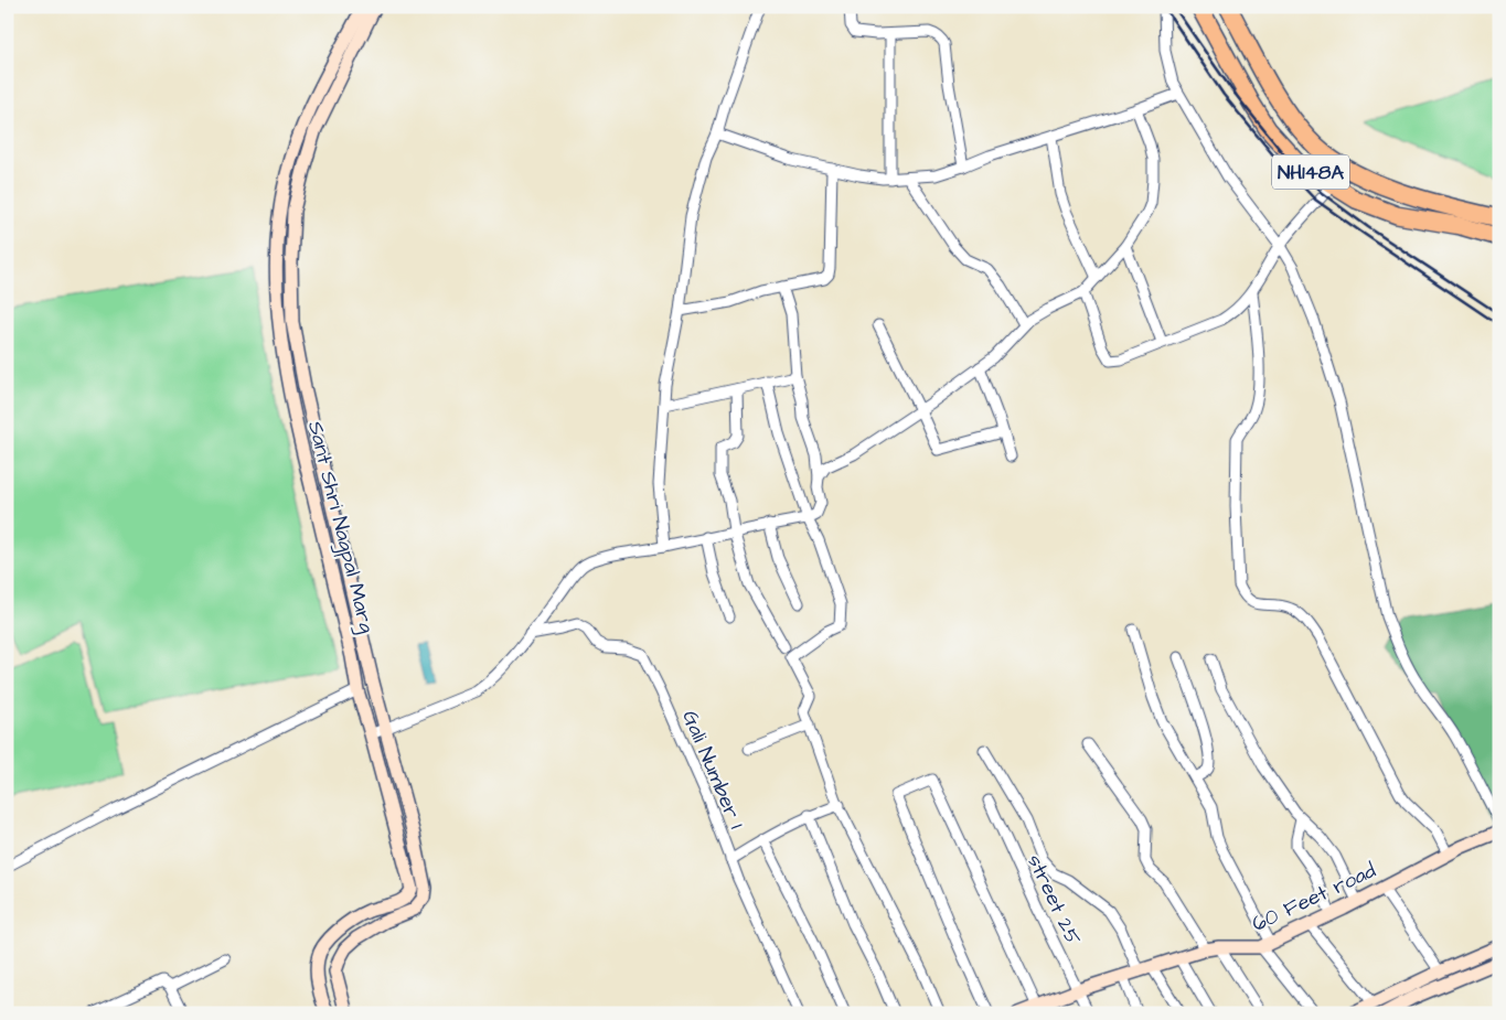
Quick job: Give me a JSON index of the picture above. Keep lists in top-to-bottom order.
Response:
{
  "streets": {
    "highway": ["NH148A"],
    "main road": ["Sant Shri Nagpal Marg", "60 Feet road"],
    "street": ["Gali Number 1", "street 25"]
  },
  "crossings": [
    ["60 Feet road", "street 25"]
  ]
}
